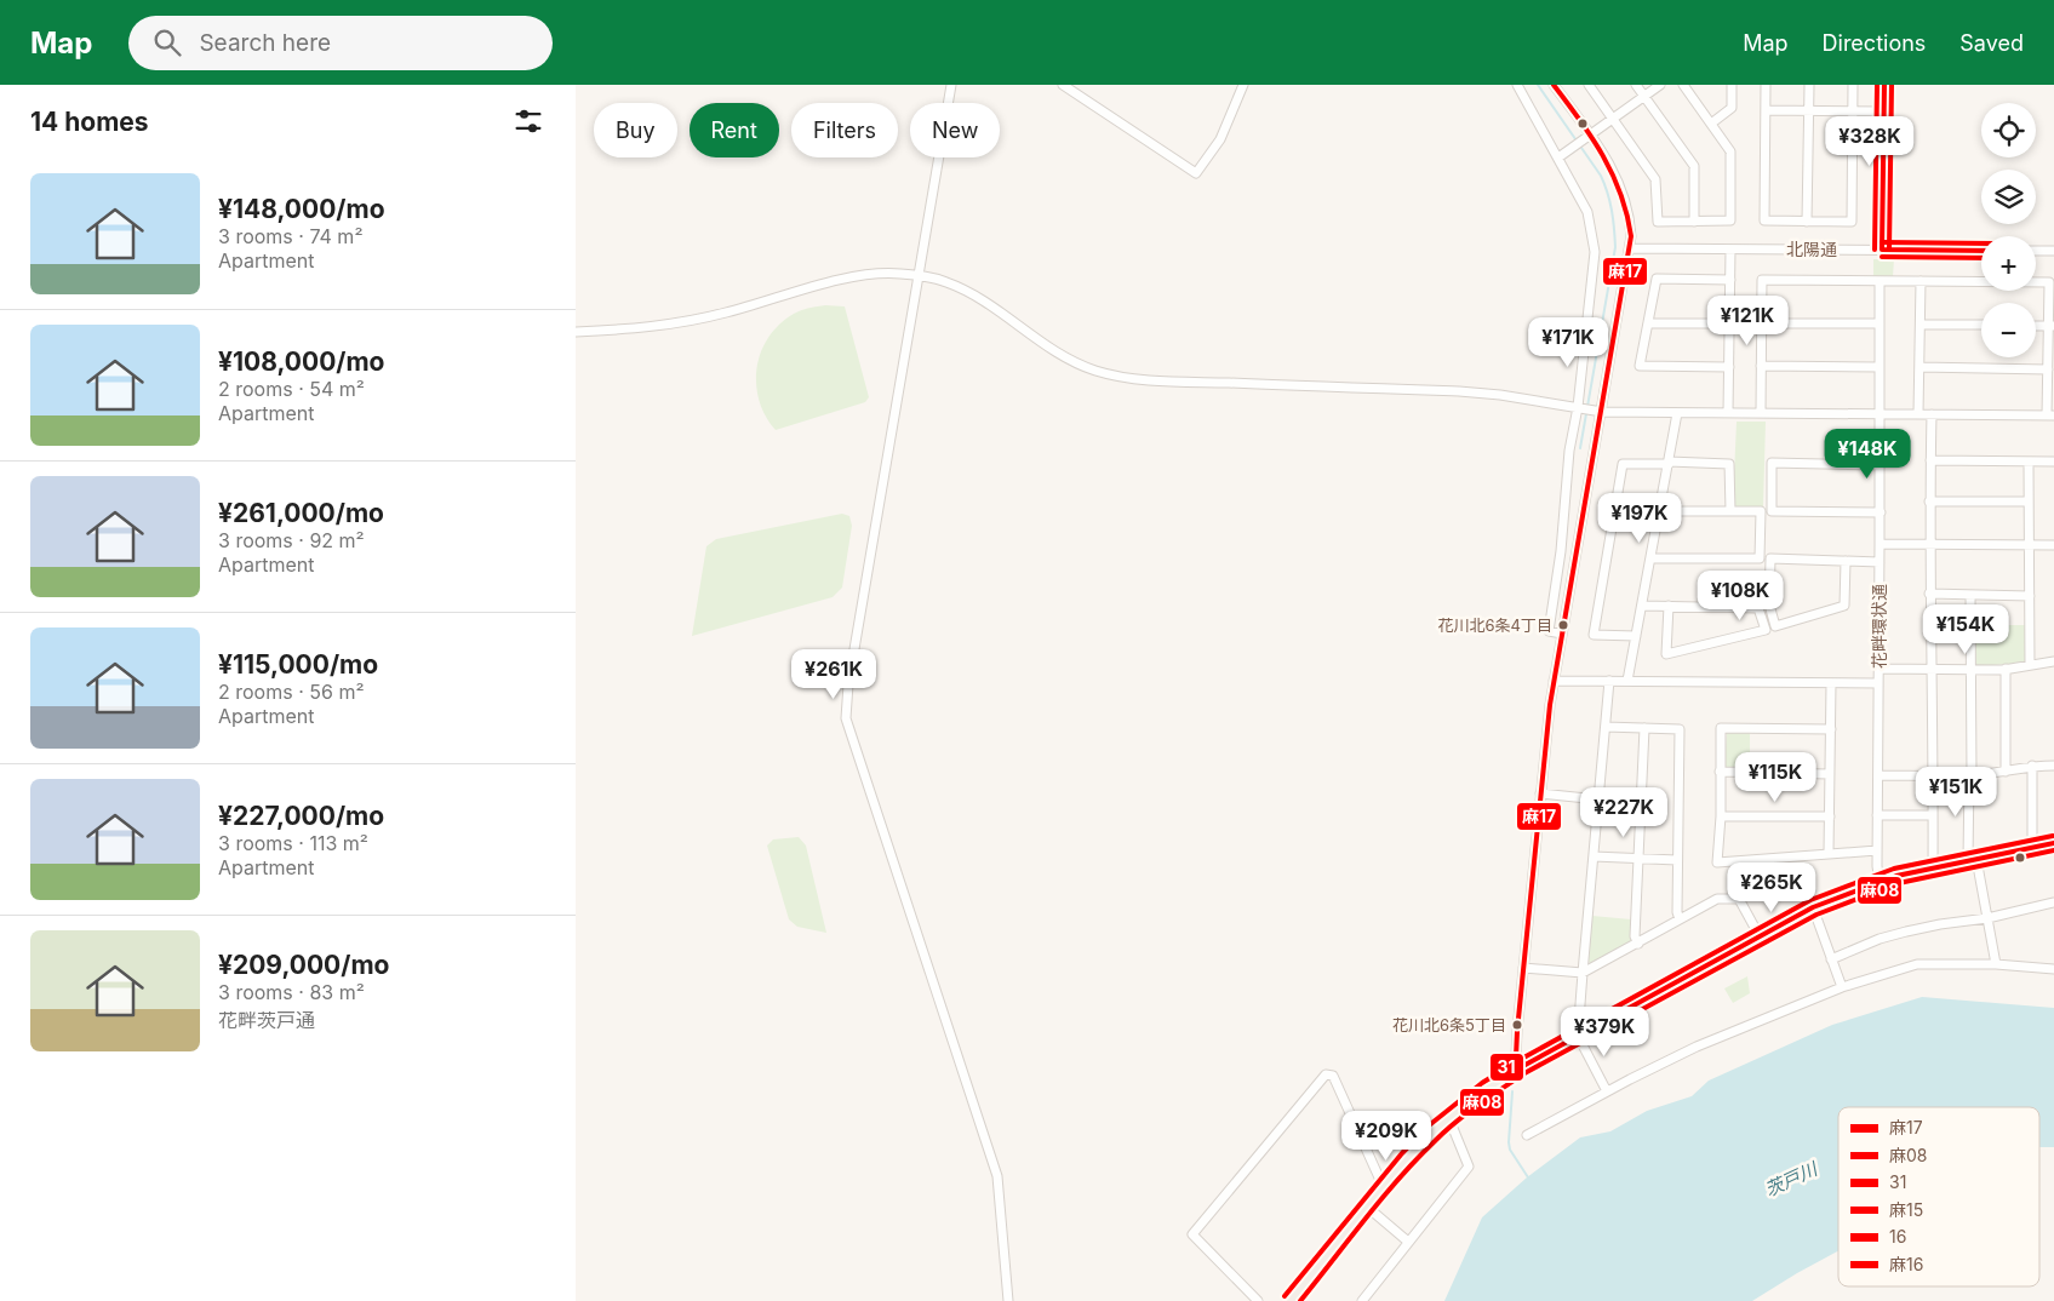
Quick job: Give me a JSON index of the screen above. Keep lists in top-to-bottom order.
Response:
{
  "streets": {
    "street": ["北陽通", "花畔環状通"]
  },
  "water": ["茨戸川"],
  "places": ["花川北6条4丁目", "花川北6条5丁目"],
  "lines": [
    "transit line 麻17",
    "transit line 麻15",
    "transit line 16",
    "transit line 麻16",
    "transit line 31",
    "transit line 麻08"
  ],
  "legend": [
    "麻17",
    "麻08",
    "31",
    "麻15",
    "16",
    "麻16"
  ],
  "page": {
    "header": "Map",
    "search": "Search here",
    "nav": ["Map", "Directions", "Saved"],
    "heading": "14 homes",
    "map_buttons": ["+", "−"],
    "chip": [
      "Buy",
      "Rent",
      "Filters",
      "New"
    ],
    "price": [
      "¥328K",
      "¥121K",
      "¥171K",
      "¥148K",
      "¥197K",
      "¥108K",
      "¥154K",
      "¥261K",
      "¥115K",
      "¥151K",
      "¥227K",
      "¥265K",
      "¥379K",
      "¥209K"
    ],
    "list": [
      {
        "name": "¥148,000/mo",
        "note": "3 rooms · 74 m² · Apartment"
      },
      {
        "name": "¥108,000/mo",
        "note": "2 rooms · 54 m² · Apartment"
      },
      {
        "name": "¥261,000/mo",
        "note": "3 rooms · 92 m² · Apartment"
      },
      {
        "name": "¥115,000/mo",
        "note": "2 rooms · 56 m² · Apartment"
      },
      {
        "name": "¥227,000/mo",
        "note": "3 rooms · 113 m² · Apartment"
      },
      {
        "name": "¥209,000/mo",
        "note": "3 rooms · 83 m² · 花畔茨戸通"
      }
    ]
  }
}
